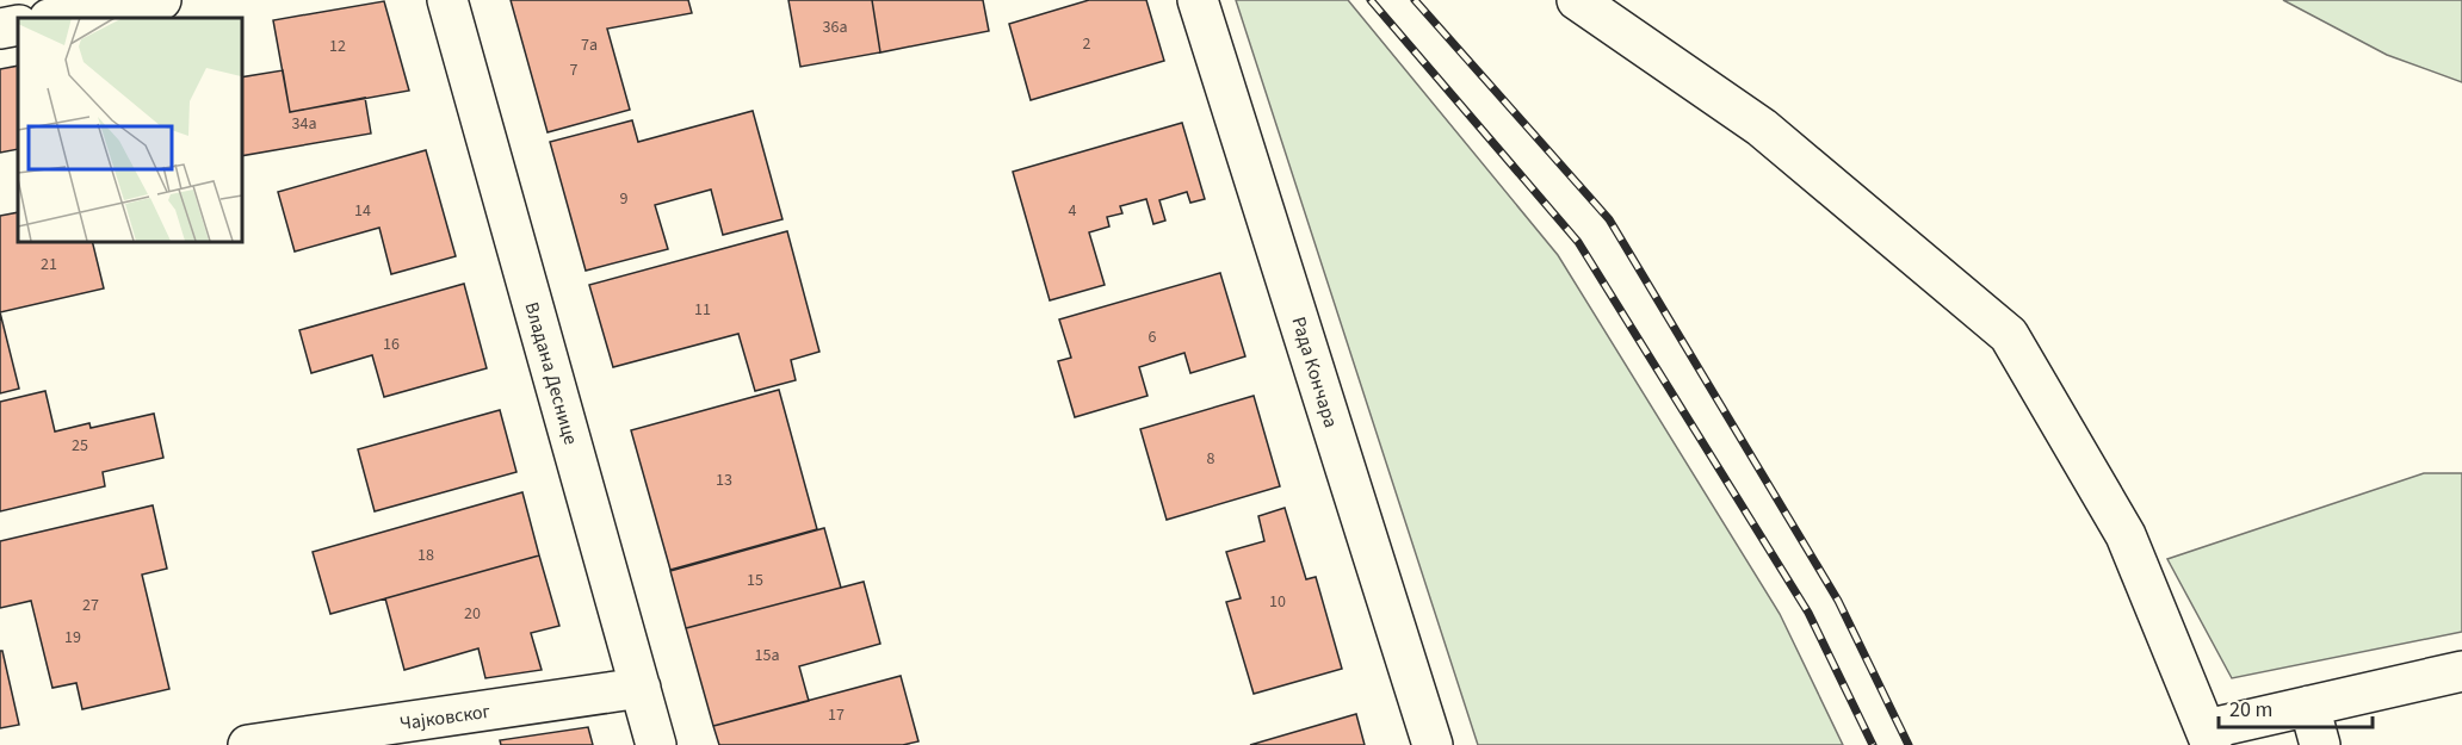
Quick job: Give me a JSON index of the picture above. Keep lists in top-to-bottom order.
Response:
{
  "streets": {
    "street": ["Рада Кончара", "Владана Деснице", "Чајковског"]
  },
  "crossings": [
    ["Владана Деснице", "Чајковског"]
  ],
  "house_numbers": [
    "36a",
    "2",
    "7a",
    "12",
    "7",
    "34a",
    "9",
    "14",
    "4",
    "21",
    "11",
    "6",
    "16",
    "25",
    "8",
    "13",
    "18",
    "15",
    "10",
    "27",
    "20",
    "19",
    "15a",
    "17"
  ],
  "scale_bar": "20 m"
}
